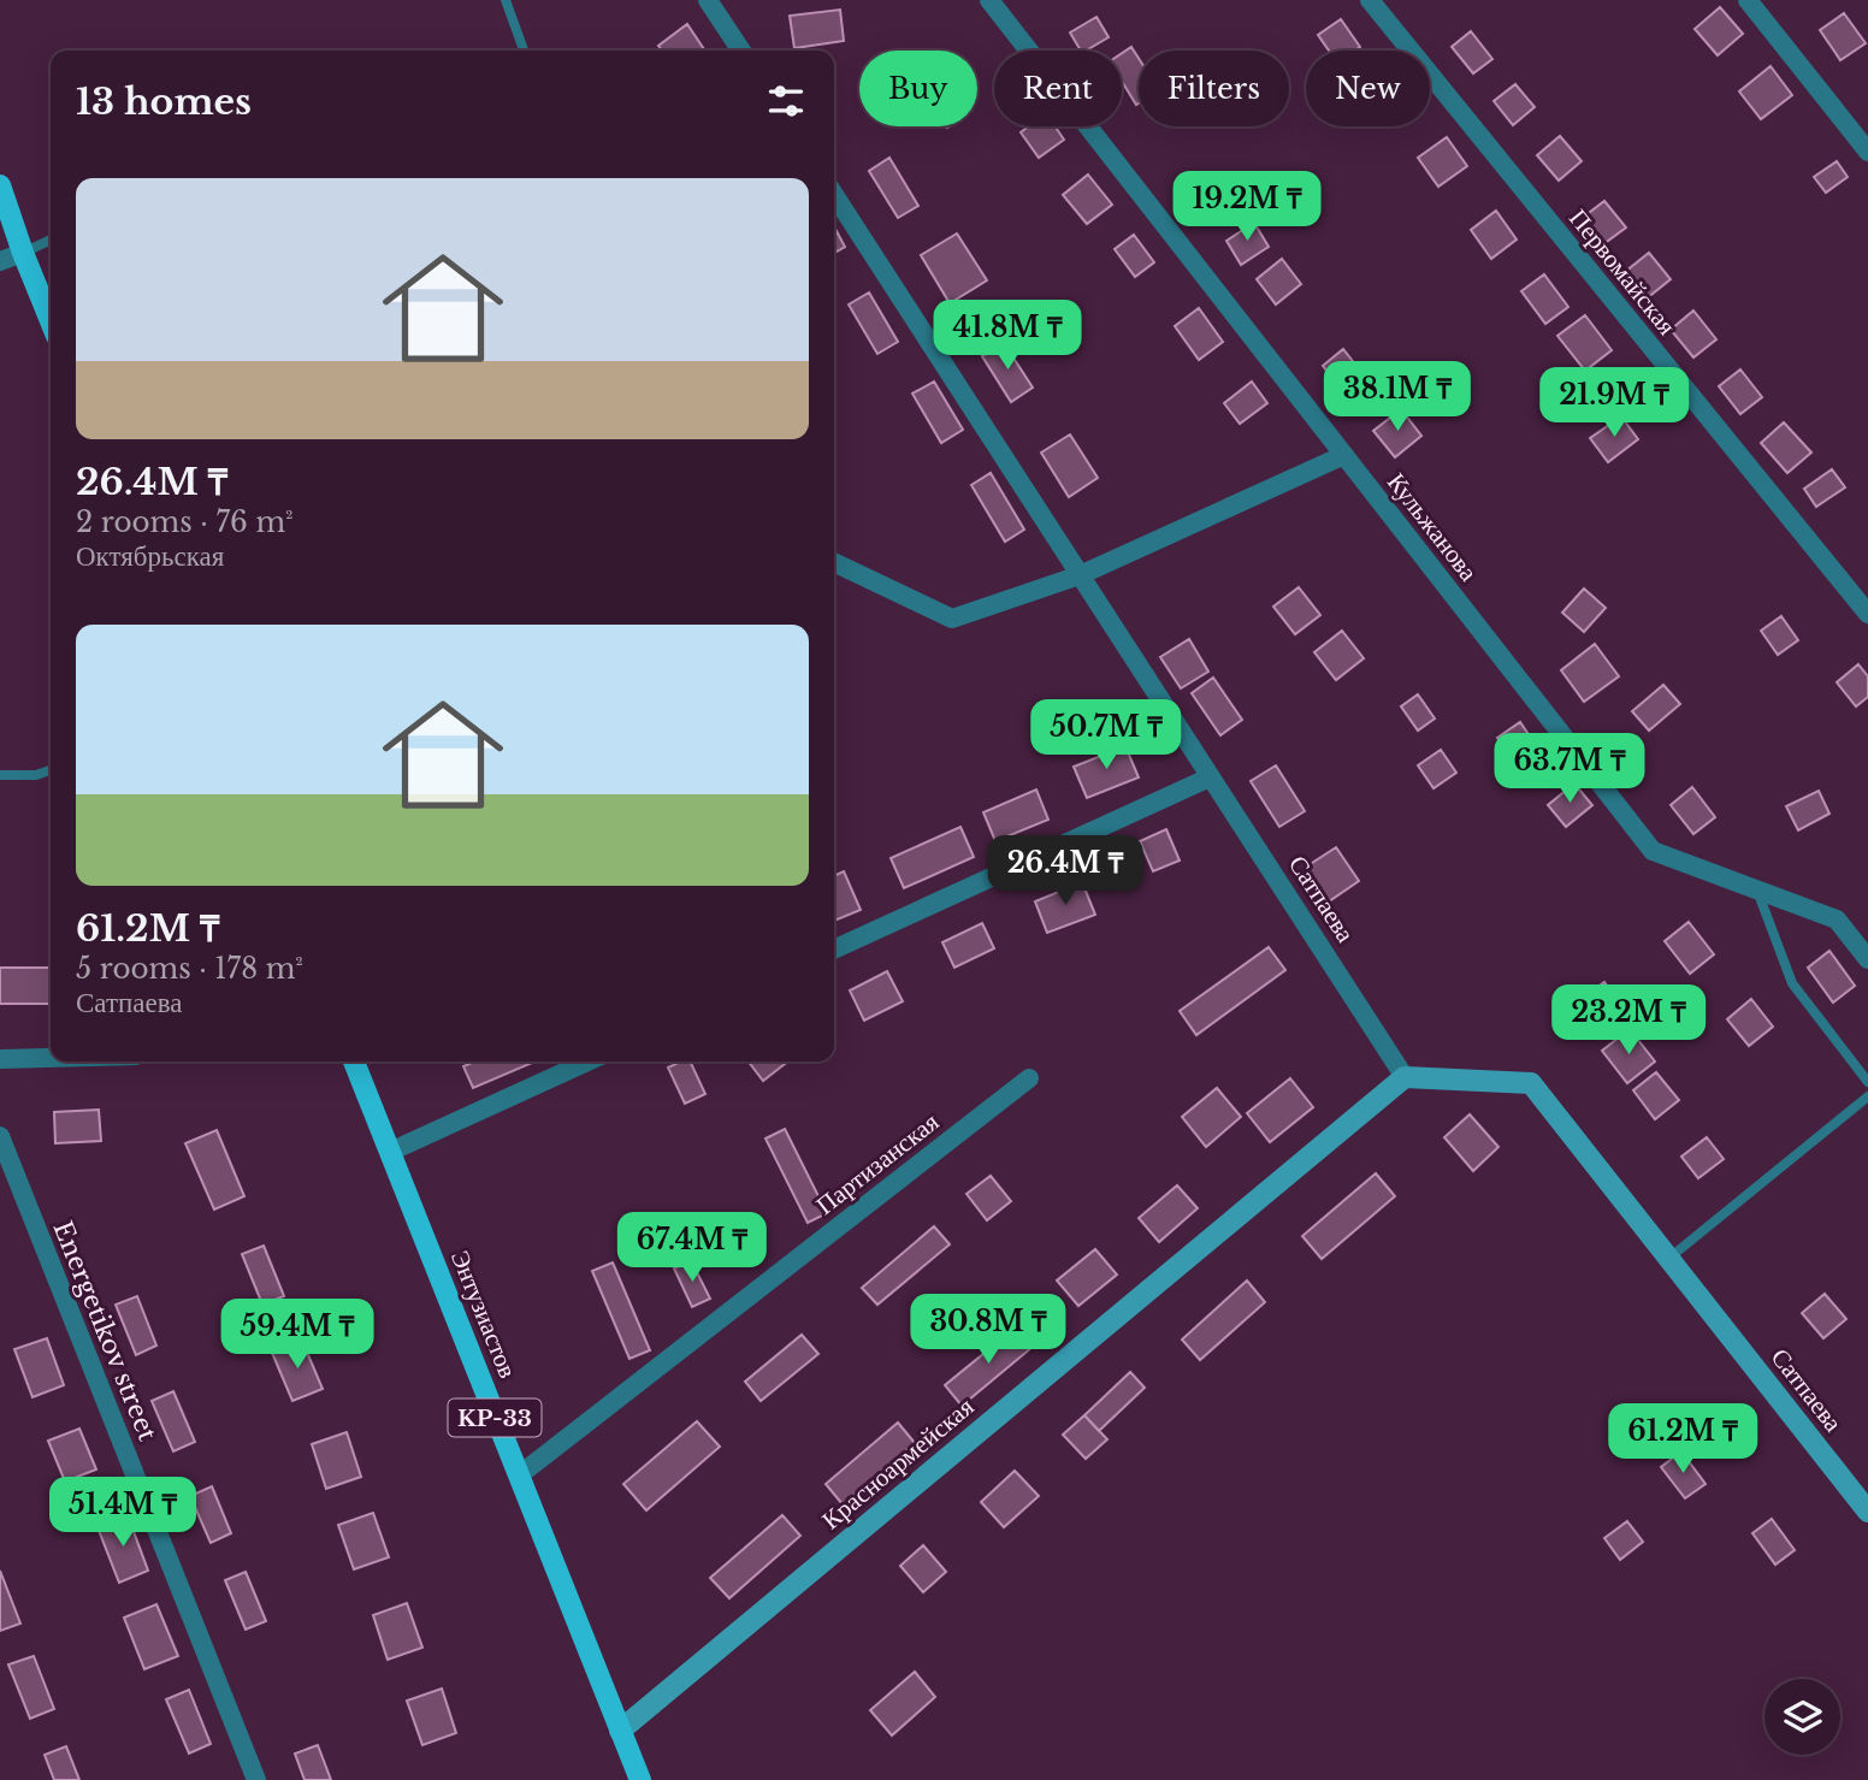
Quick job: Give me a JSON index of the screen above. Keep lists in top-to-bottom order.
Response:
{
  "streets": {
    "main road": ["Энтузиастов", "KP-33"],
    "street": [
      "Первомайская",
      "Кульжанова",
      "Сатпаева",
      "Партизанская",
      "Energetikov street",
      "Красноармейская"
    ]
  },
  "crossings": [
    ["Сатпаева", "Красноармейская"],
    ["Партизанская", "Энтузиастов"],
    ["Энтузиастов", "Красноармейская"]
  ],
  "page": {
    "chip": [
      "Buy",
      "Rent",
      "Filters",
      "New"
    ],
    "heading": "13 homes",
    "list": [
      {
        "name": "26.4M ₸",
        "note": "2 rooms · 76 m² · Октябрьская"
      },
      {
        "name": "61.2M ₸",
        "note": "5 rooms · 178 m² · Сатпаева"
      }
    ],
    "price": [
      "19.2M ₸",
      "41.8M ₸",
      "38.1M ₸",
      "21.9M ₸",
      "50.7M ₸",
      "63.7M ₸",
      "26.4M ₸",
      "23.2M ₸",
      "67.4M ₸",
      "30.8M ₸",
      "59.4M ₸",
      "61.2M ₸",
      "51.4M ₸"
    ]
  }
}
